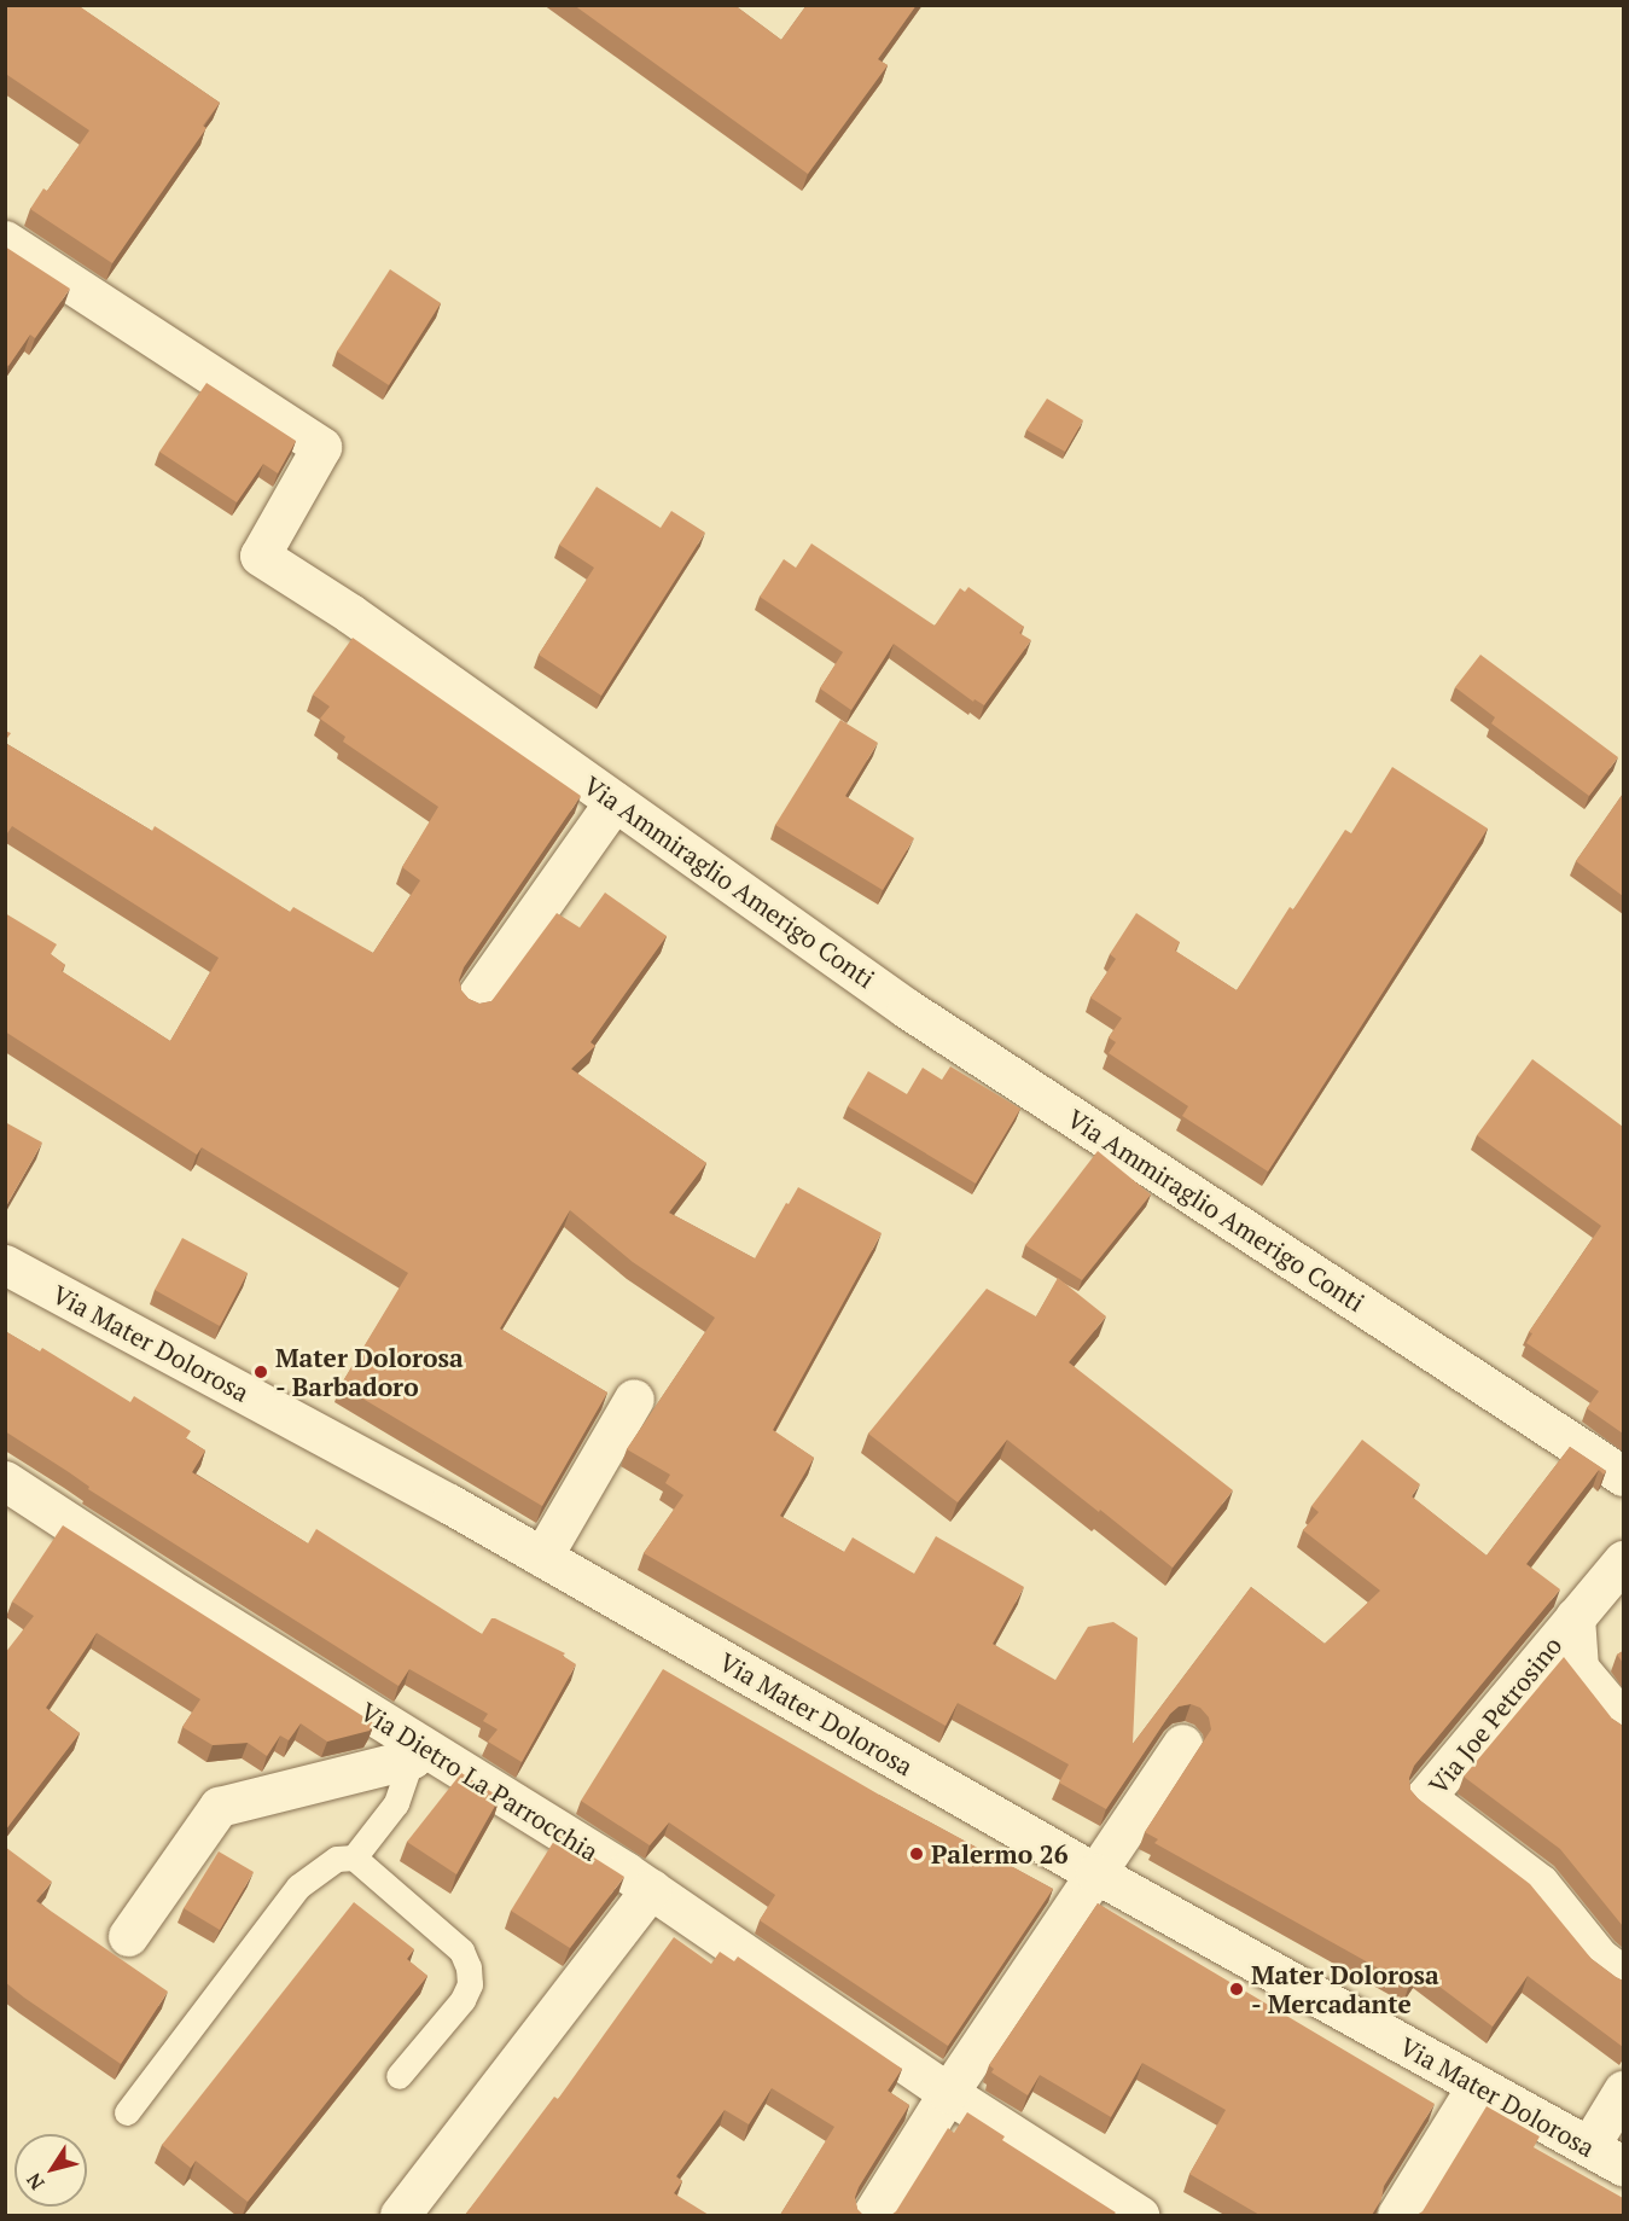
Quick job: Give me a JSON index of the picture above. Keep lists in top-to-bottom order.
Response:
{
  "streets": {
    "street": [
      "Via Ammiraglio Amerigo Conti",
      "Via Mater Dolorosa",
      "Via Joe Petrosino",
      "Via Dietro La Parrocchia"
    ]
  },
  "places": ["Mater Dolorosa - Barbadoro", "Palermo 26", "Mater Dolorosa - Mercadante"],
  "north": "bottom left"
}
